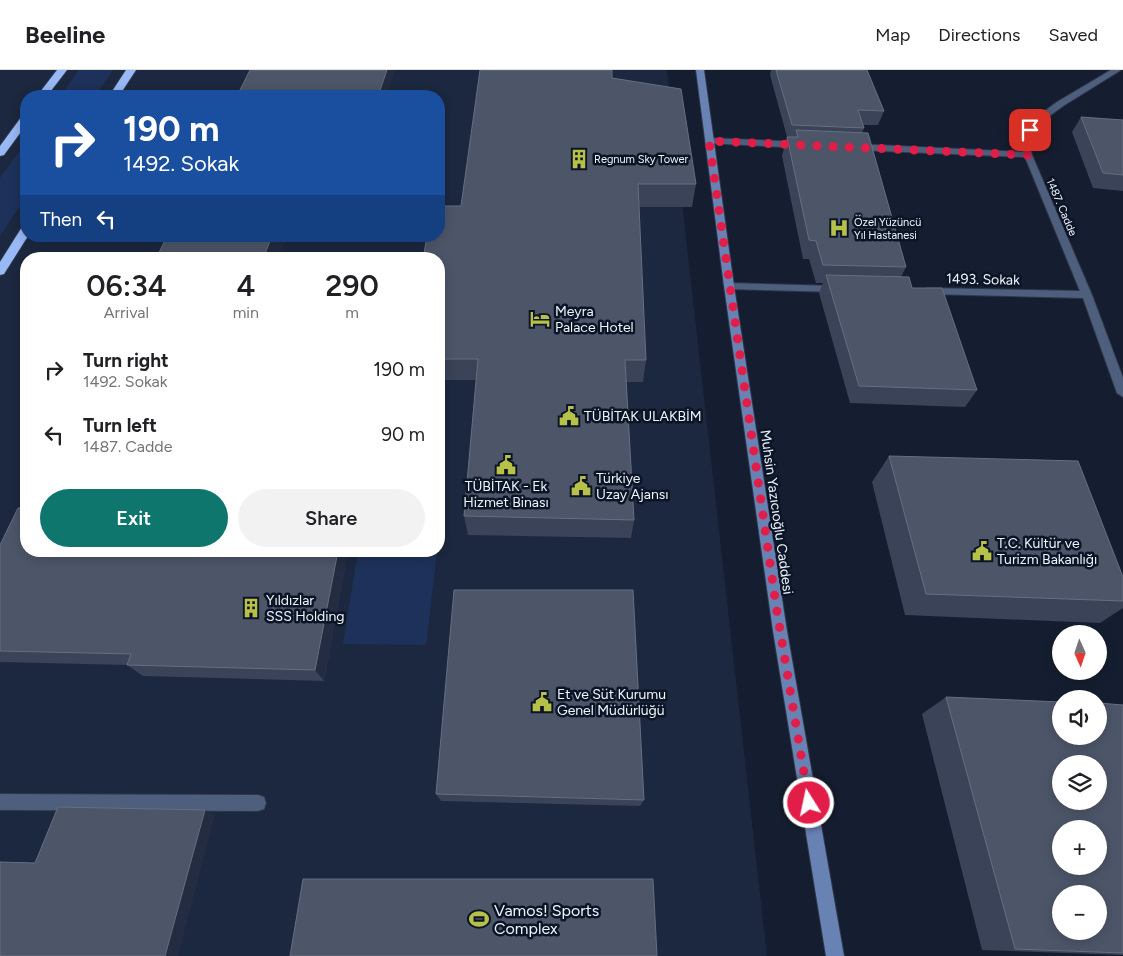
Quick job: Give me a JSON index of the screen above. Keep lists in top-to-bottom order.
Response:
{
  "streets": {
    "main road": ["Muhsin Yazıcıoğlu Caddesi"],
    "street": ["1487. Cadde", "1493. Sokak"]
  },
  "crossings": [
    ["1487. Cadde", "1493. Sokak"]
  ],
  "places": {
    "building": ["Regnum Sky Tower", "Yıldızlar SSS Holding"],
    "hospital": ["Özel Yüzüncü Yıl Hastanesi"],
    "hotel": ["Meyra Palace Hotel"],
    "public building": [
      "TÜBİTAK ULAKBİM",
      "TÜBİTAK - Ek Hizmet Binası",
      "Türkiye Uzay Ajansı",
      "T.C. Kültür ve Turizm Bakanlığı",
      "Et ve Süt Kurumu Genel Müdürlüğü"
    ],
    "sports": ["Vamos! Sports Complex"]
  },
  "north": "bottom",
  "page": {
    "header": "Beeline",
    "nav": ["Map", "Directions", "Saved"],
    "turn": ["190 m", "1492. Sokak"],
    "then": "Then",
    "eta": [
      "06:34",
      "Arrival",
      "4",
      "min",
      "290",
      "m"
    ],
    "list": [
      {
        "name": "Turn right",
        "note": "1492. Sokak",
        "value": "190 m"
      },
      {
        "name": "Turn left",
        "note": "1487. Cadde",
        "value": "90 m"
      }
    ],
    "buttons": ["Exit", "Share"],
    "map_buttons": ["+", "−"]
  }
}
